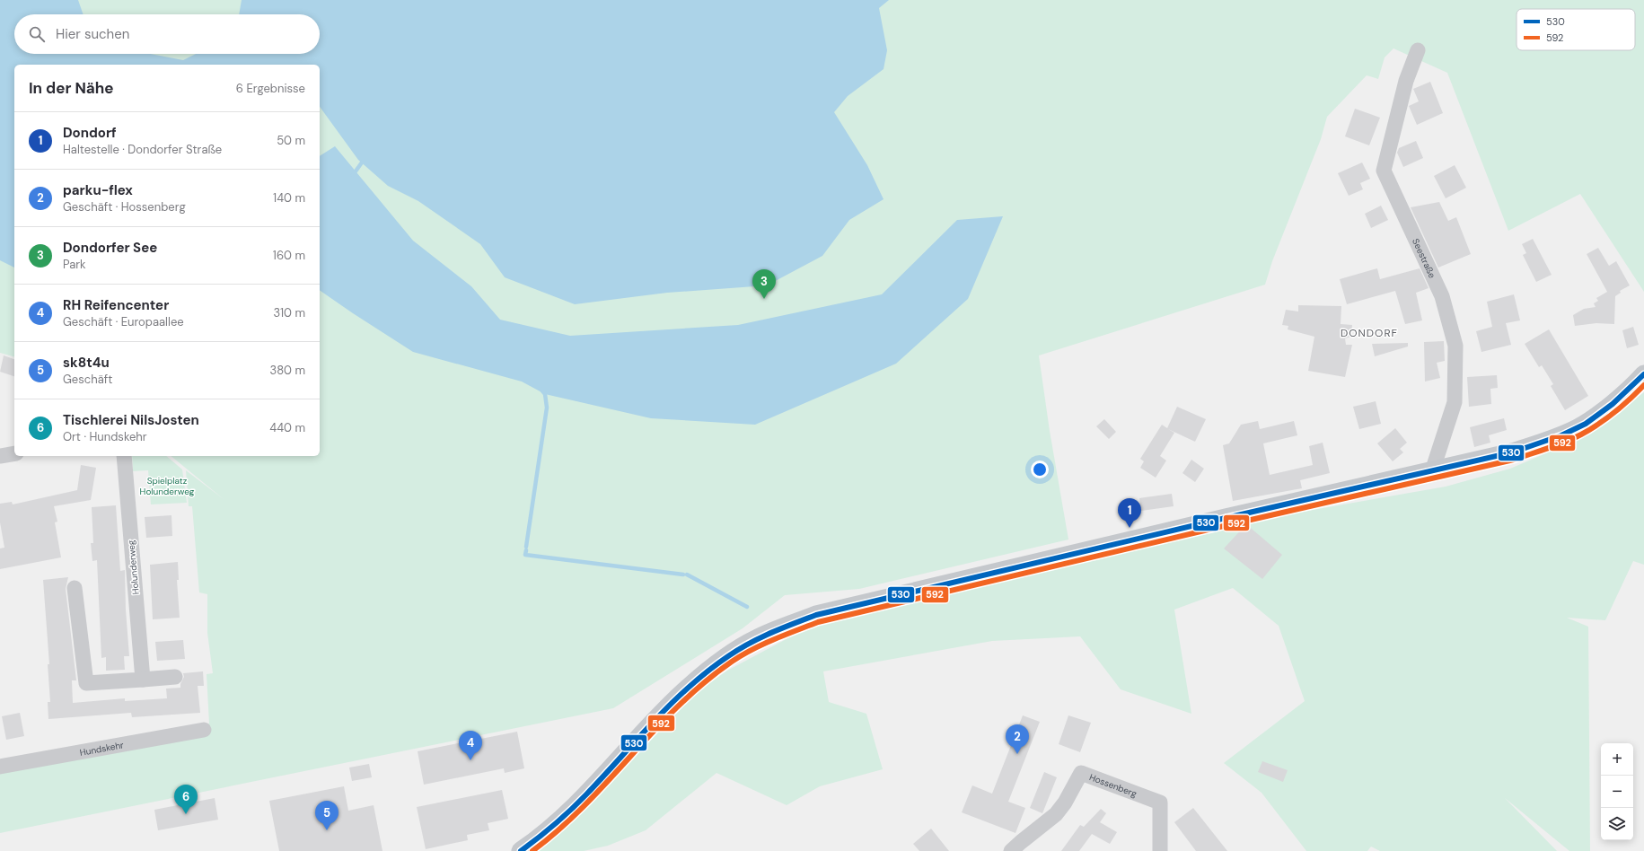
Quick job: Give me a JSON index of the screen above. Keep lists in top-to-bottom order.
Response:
{
  "streets": {
    "street": [
      "Seestraße",
      "Holunderweg",
      "Hundskehr",
      "Hossenberg"
    ]
  },
  "districts": ["DONDORF"],
  "parks": ["Spielplatz Holunderweg"],
  "lines": ["transit line 530", "transit line 592"],
  "legend": ["530", "592"],
  "page": {
    "search": "Hier suchen",
    "heading": ["In der Nähe", "6 Ergebnisse"],
    "list": [
      {
        "mark": "1",
        "name": "Dondorf",
        "note": "Haltestelle · Dondorfer Straße",
        "value": "50 m"
      },
      {
        "mark": "2",
        "name": "parku-flex",
        "note": "Geschäft · Hossenberg",
        "value": "140 m"
      },
      {
        "mark": "3",
        "name": "Dondorfer See",
        "note": "Park",
        "value": "160 m"
      },
      {
        "mark": "4",
        "name": "RH Reifencenter",
        "note": "Geschäft · Europaallee",
        "value": "310 m"
      },
      {
        "mark": "5",
        "name": "sk8t4u",
        "note": "Geschäft",
        "value": "380 m"
      },
      {
        "mark": "6",
        "name": "Tischlerei NilsJosten",
        "note": "Ort · Hundskehr",
        "value": "440 m"
      }
    ],
    "pins": [
      "3",
      "1",
      "2",
      "4",
      "6",
      "5"
    ],
    "map_buttons": ["+", "−"]
  }
}
